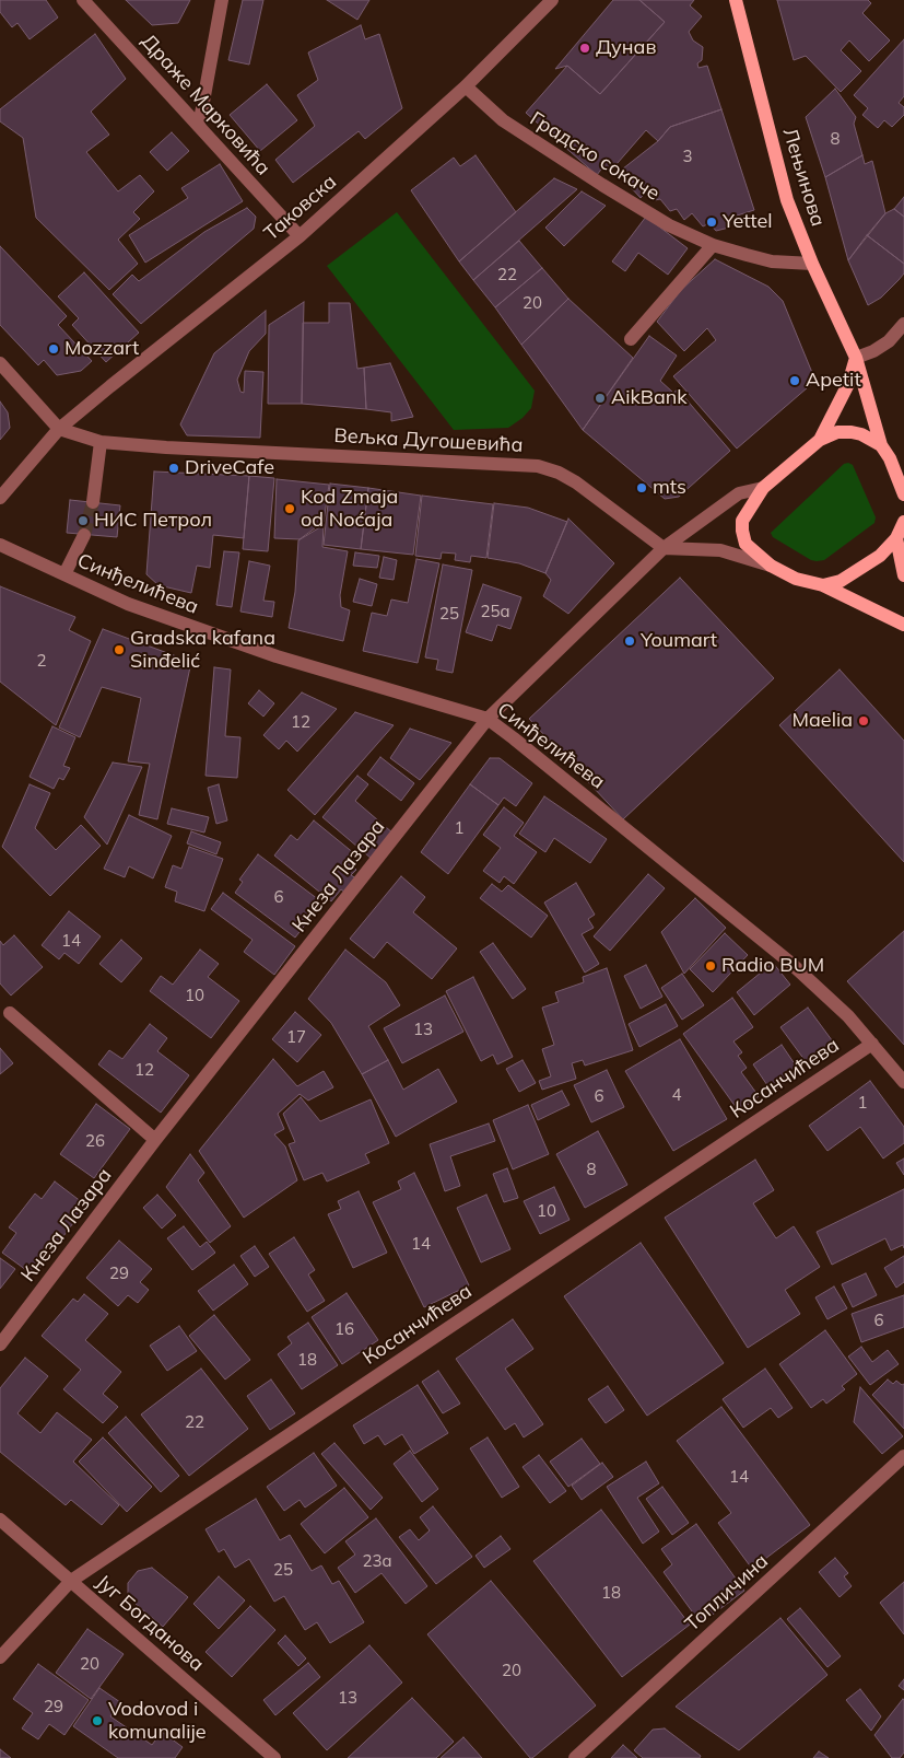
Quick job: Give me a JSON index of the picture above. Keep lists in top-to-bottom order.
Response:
{
  "streets": {
    "main road": ["Лењинова"],
    "street": [
      "Драже Марковића",
      "Градско сокаче",
      "Таковска",
      "Вељка Дугошевића",
      "Синђелићева",
      "Кнеза Лазара",
      "Косанчићева",
      "Топличина",
      "Југ Богданова"
    ]
  },
  "crossings": [
    ["Драже Марковића", "Таковска"],
    ["Градско сокаче", "Лењинова"],
    ["Градско сокаче", "Таковска"],
    ["Таковска", "Вељка Дугошевића"],
    ["Вељка Дугошевића", "Кнеза Лазара"],
    ["Синђелићева", "Кнеза Лазара"],
    ["Синђелићева", "Косанчићева"],
    ["Косанчићева", "Југ Богданова"]
  ],
  "places": [
    "Дунав",
    "Yettel",
    "Mozzart",
    "Apetit",
    "AikBank",
    "DriveCafe",
    "mts",
    "Kod Zmaja od Noćaja",
    "НИС Петрол",
    "Youmart",
    "Gradska kafana Sinđelić",
    "Maelia",
    "Radio BUM",
    "Vodovod i komunalije"
  ],
  "house_numbers": [
    "8",
    "3",
    "22",
    "20",
    "25a",
    "25",
    "2",
    "12",
    "1",
    "6",
    "14",
    "10",
    "13",
    "17",
    "12",
    "4",
    "6",
    "1",
    "26",
    "8",
    "10",
    "14",
    "29",
    "6",
    "16",
    "18",
    "22",
    "14",
    "23a",
    "25",
    "18",
    "20",
    "20",
    "13",
    "29"
  ]
}
